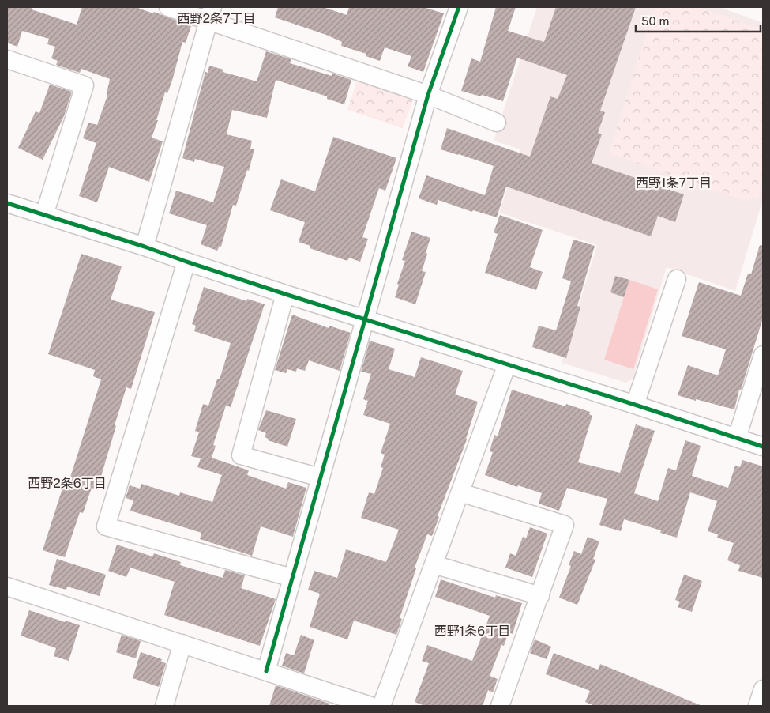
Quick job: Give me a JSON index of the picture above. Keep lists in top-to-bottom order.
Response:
{
  "districts": [
    "西野2条7丁目",
    "西野1条7丁目",
    "西野2条6丁目",
    "西野1条6丁目"
  ],
  "scale_bar": "50 m"
}
